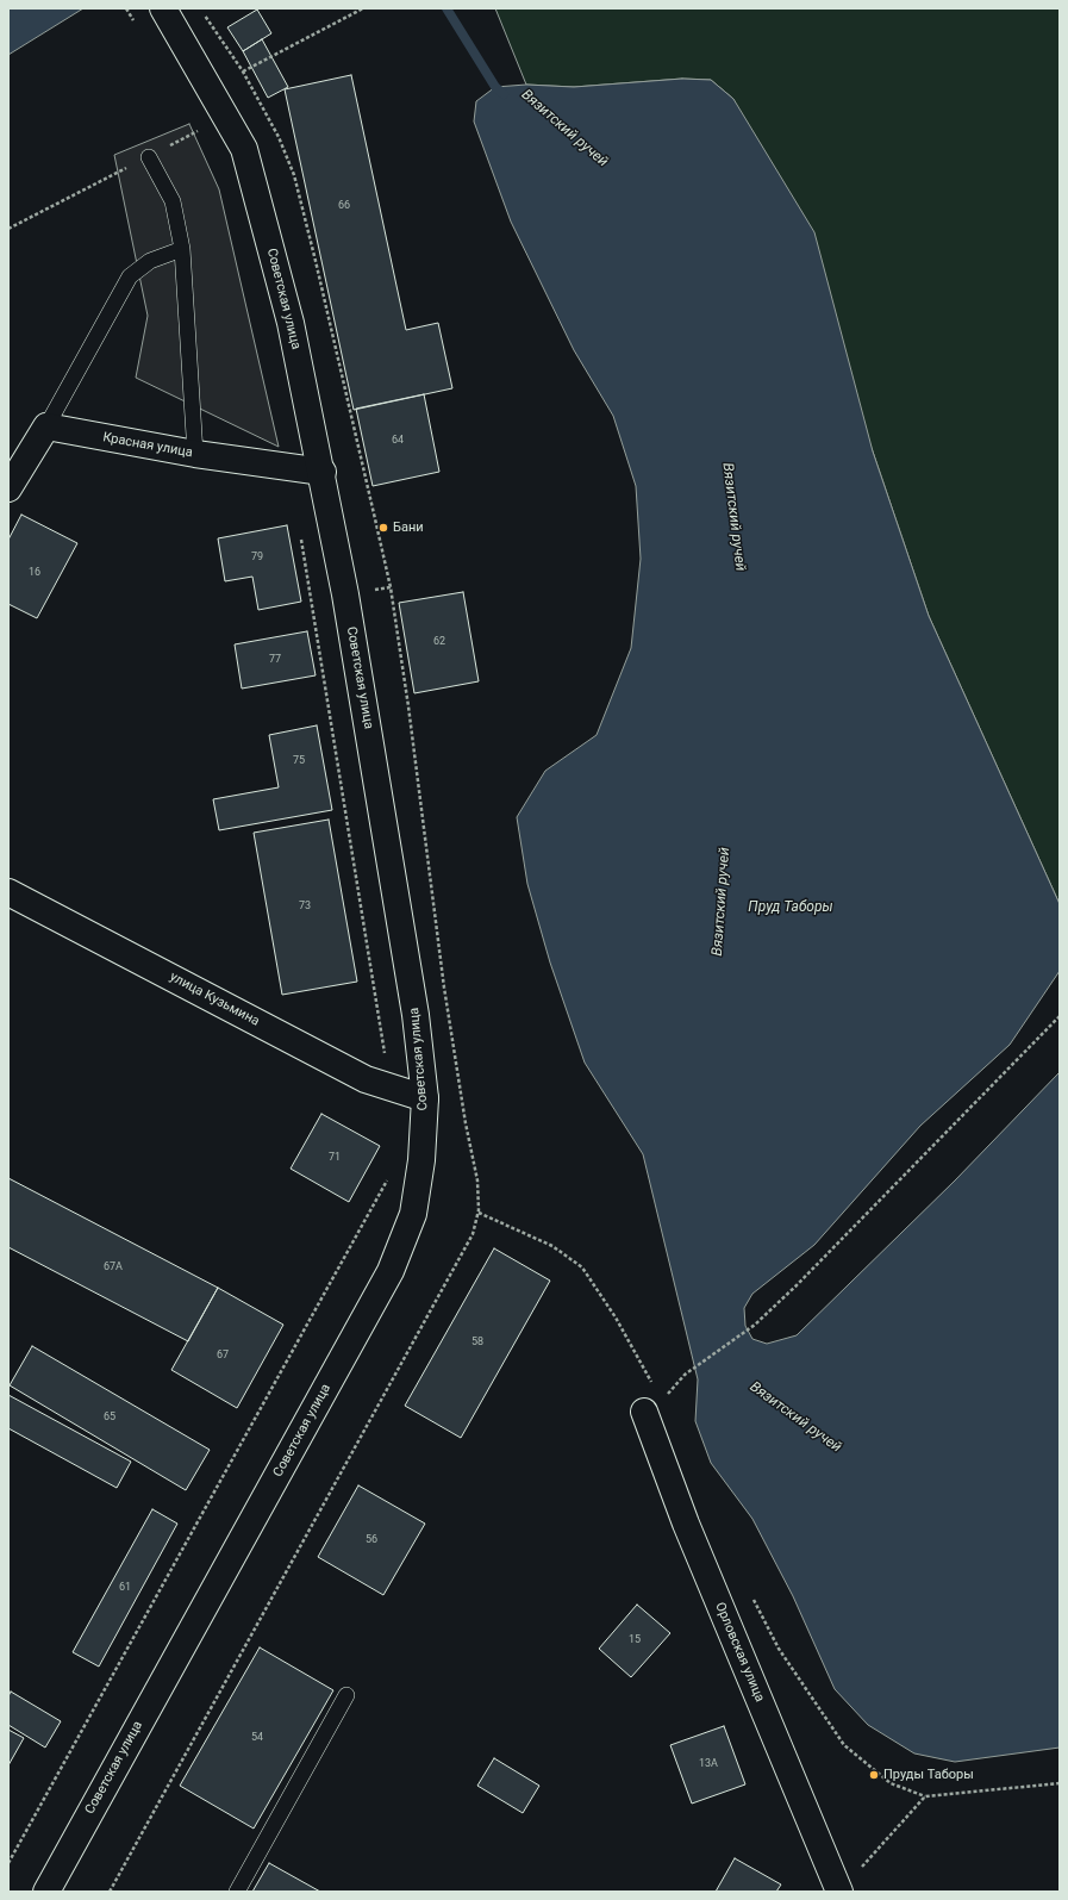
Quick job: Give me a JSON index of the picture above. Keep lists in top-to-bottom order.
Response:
{
  "streets": {
    "main road": [
      "Советская улица",
      "Красная улица",
      "улица Кузьмина",
      "Орловская улица"
    ]
  },
  "crossings": [
    ["Советская улица", "Красная улица"],
    ["Советская улица", "улица Кузьмина"]
  ],
  "water": ["Вязитский ручей", "Пруд Таборы"],
  "places": ["Бани", "Пруды Таборы"],
  "house_numbers": [
    "66",
    "64",
    "79",
    "16",
    "62",
    "77",
    "75",
    "73",
    "71",
    "67А",
    "58",
    "67",
    "65",
    "56",
    "61",
    "15",
    "54",
    "13А"
  ]
}
